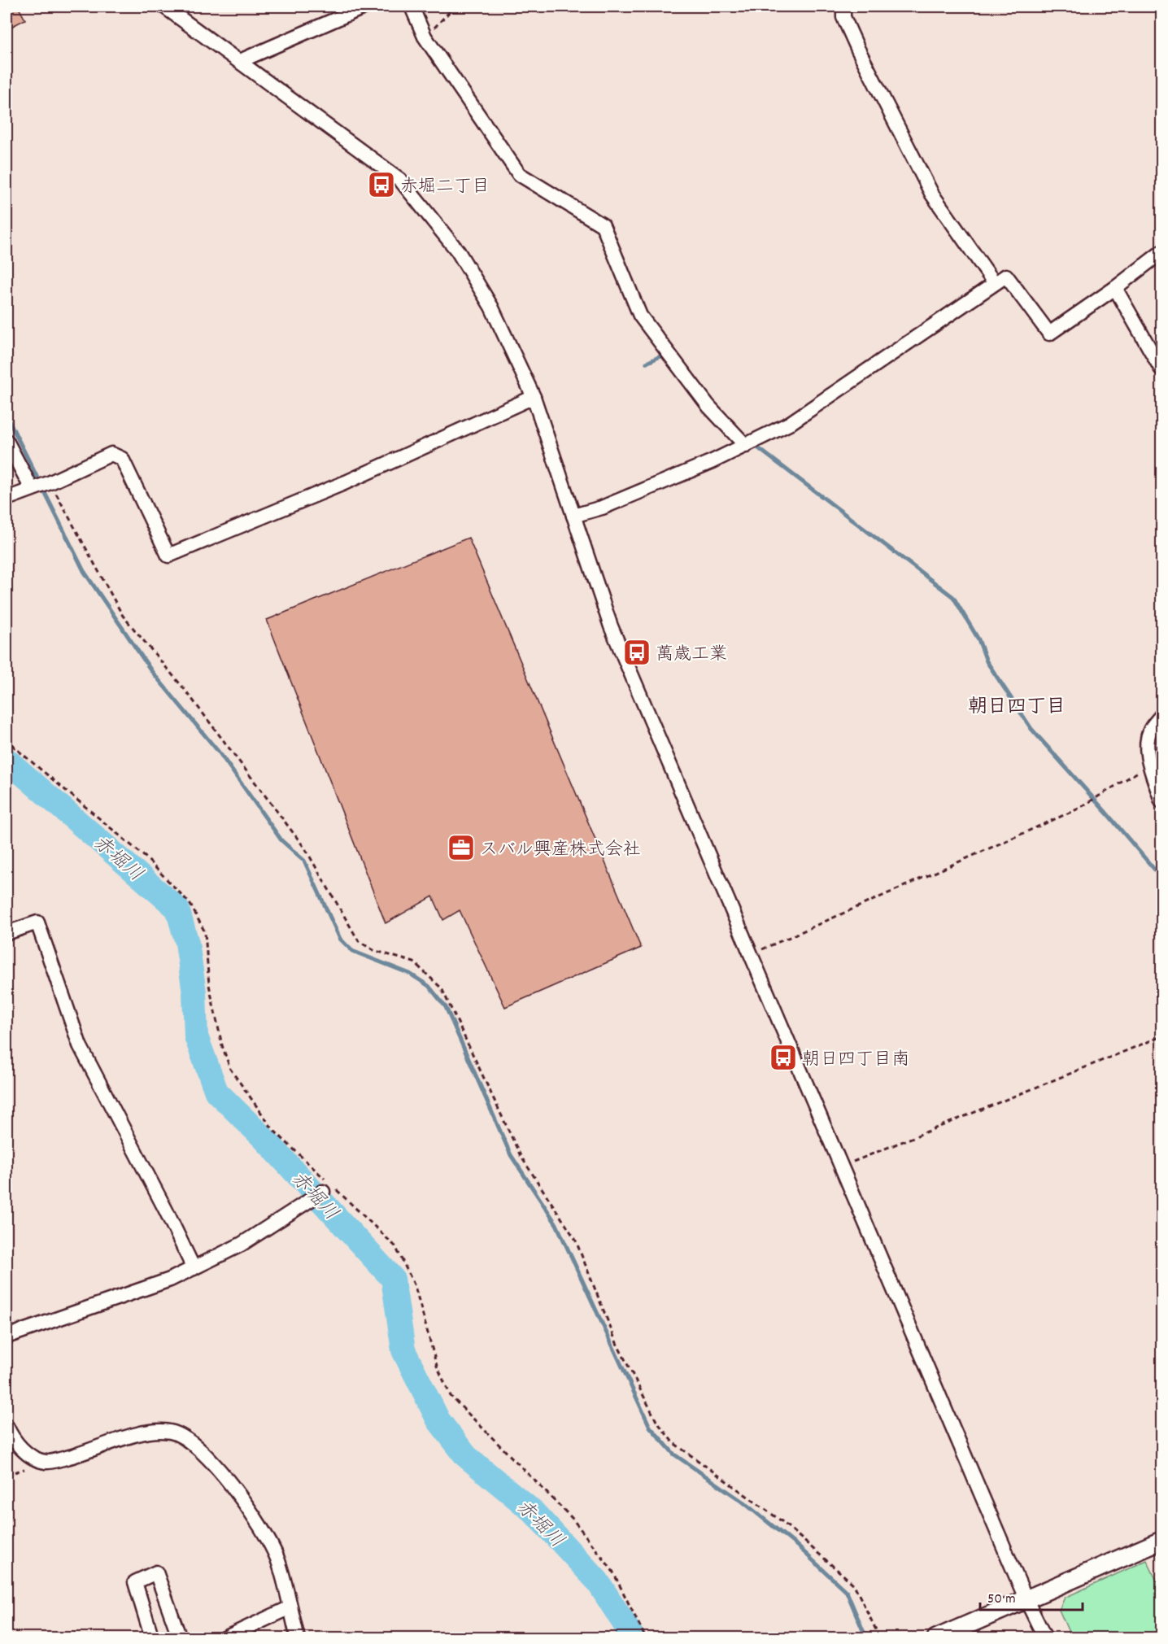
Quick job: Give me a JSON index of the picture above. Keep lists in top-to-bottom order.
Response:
{
  "districts": ["朝日四丁目"],
  "water": ["赤堀川"],
  "places": {
    "bus stop": ["赤堀二丁目", "萬歳工業", "朝日四丁目南"],
    "office": ["スバル興産株式会社"]
  },
  "scale_bar": "50 m"
}
